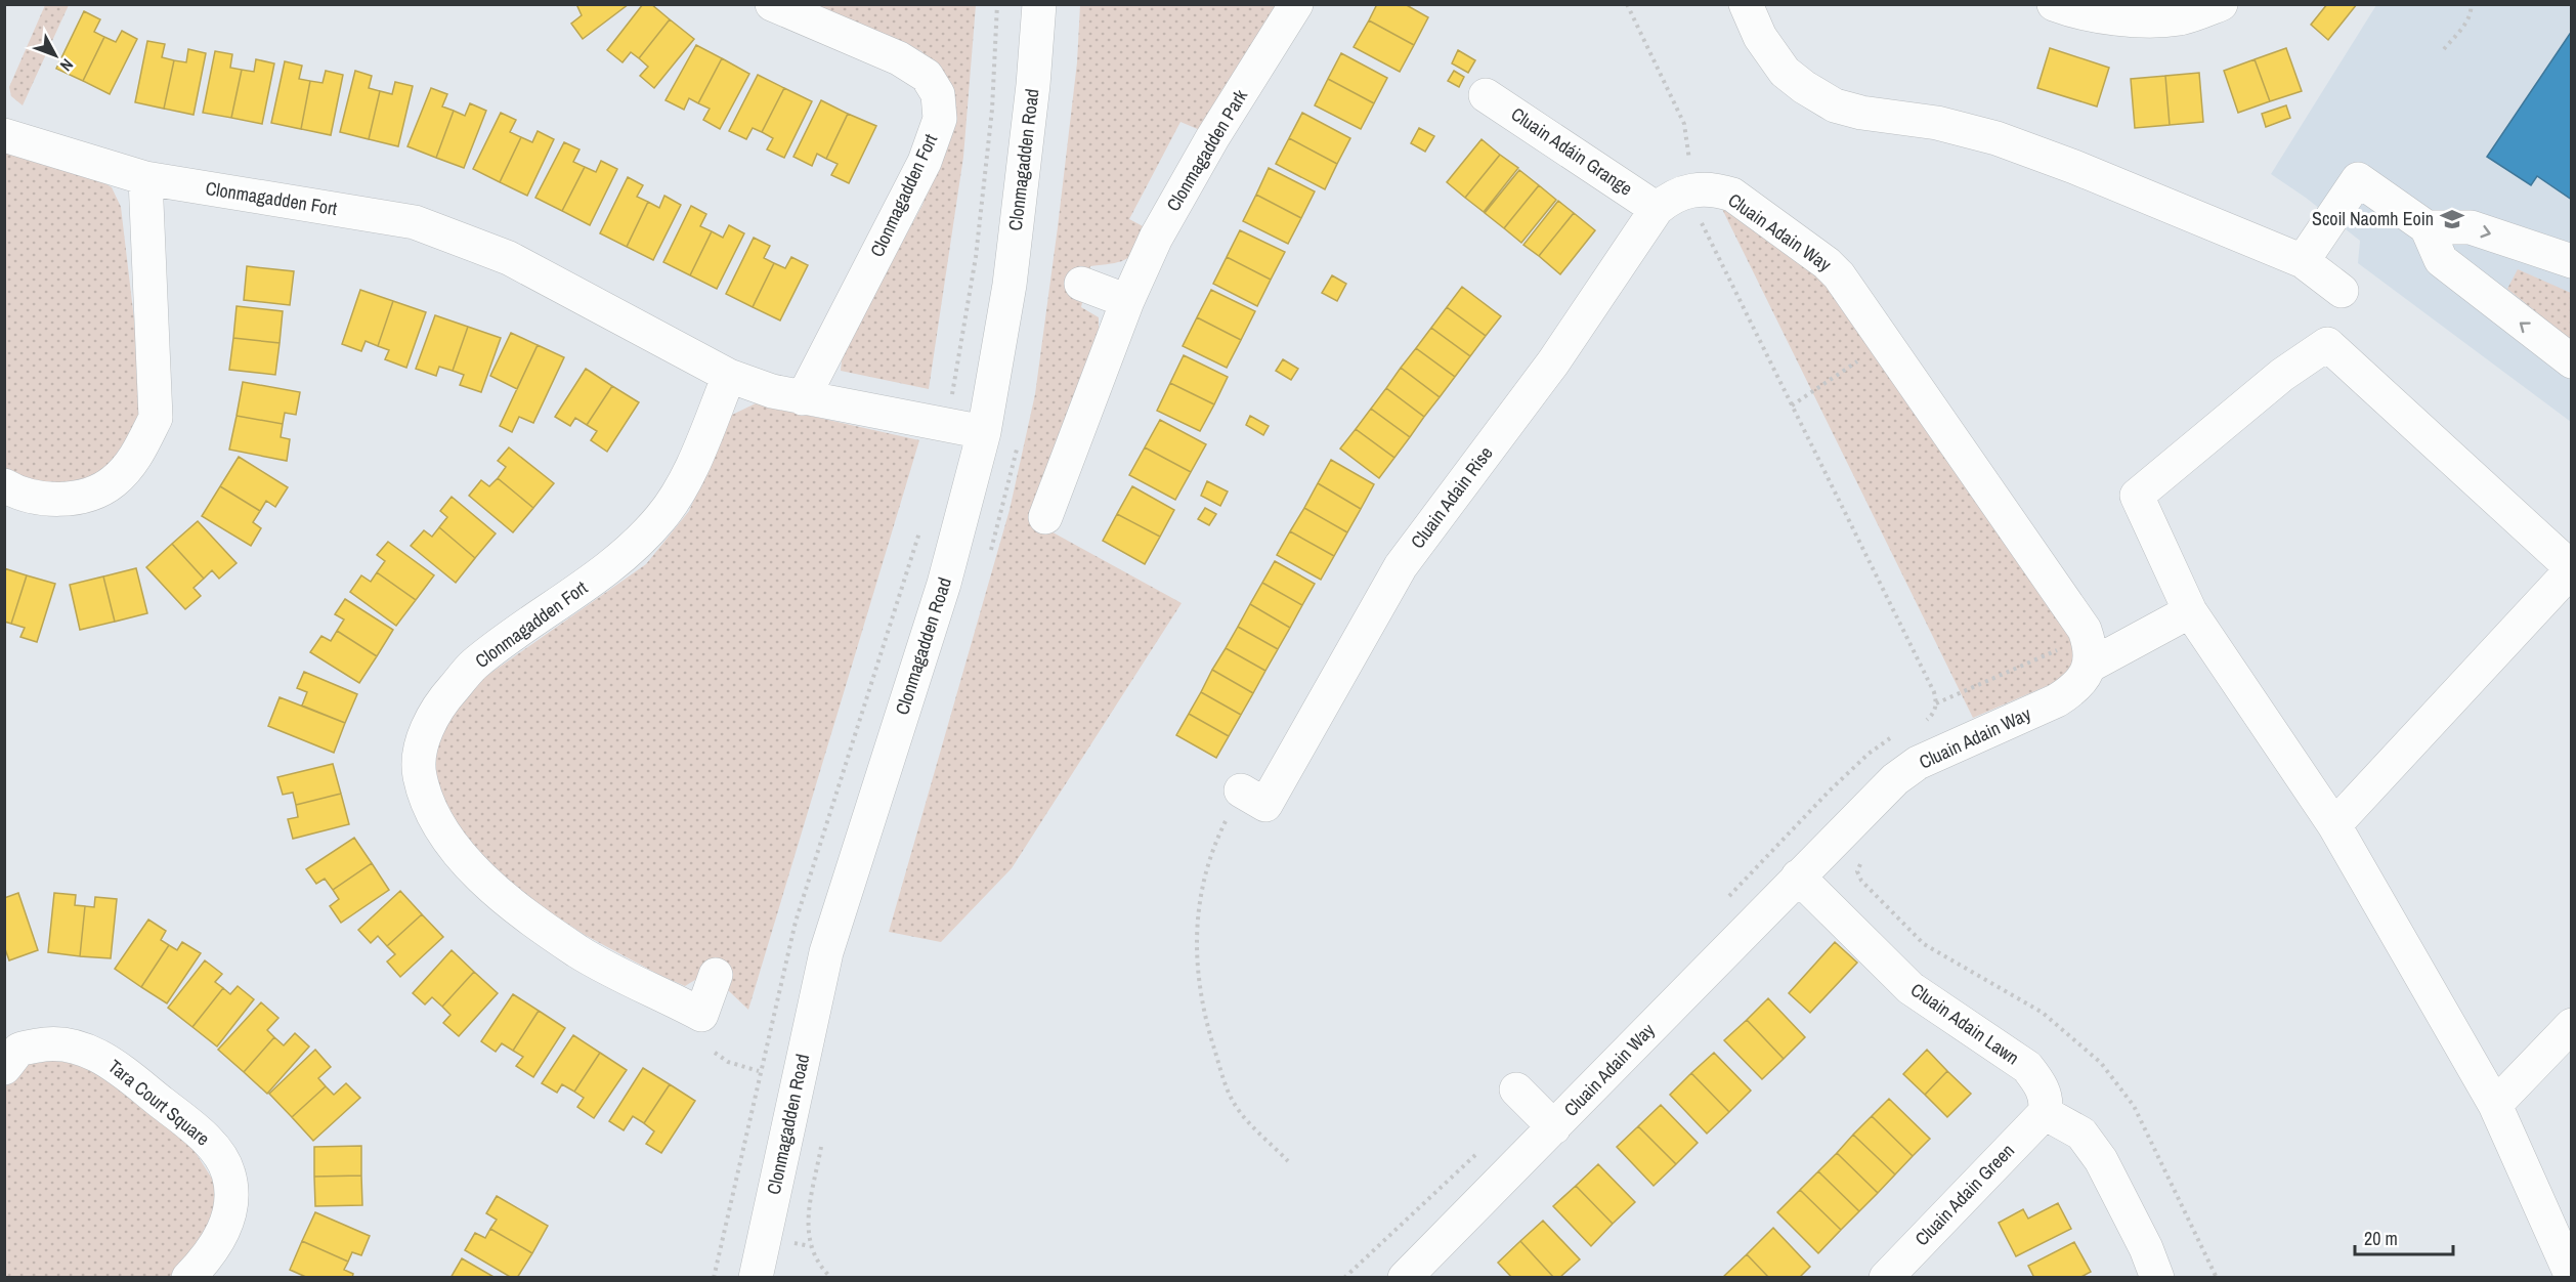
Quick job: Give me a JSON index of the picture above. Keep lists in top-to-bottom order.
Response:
{
  "streets": {
    "street": [
      "Clonmagadden Park",
      "Cluain Adáin Grange",
      "Clonmagadden Road",
      "Clonmagadden Fort",
      "Cluain Adain Way",
      "Cluain Adain Rise",
      "Cluain Adain Lawn",
      "Tara Court Square",
      "Cluain Adain Green"
    ]
  },
  "crossings": [
    ["Cluain Adáin Grange", "Cluain Adain Rise"],
    ["Clonmagadden Road", "Clonmagadden Fort"],
    ["Cluain Adain Way", "Cluain Adain Rise"],
    ["Cluain Adain Way", "Cluain Adain Lawn"],
    ["Cluain Adain Lawn", "Cluain Adain Green"]
  ],
  "places": {
    "school or university": ["Scoil Naomh Eoin"]
  },
  "scale_bar": "20 m",
  "north": "bottom right"
}
